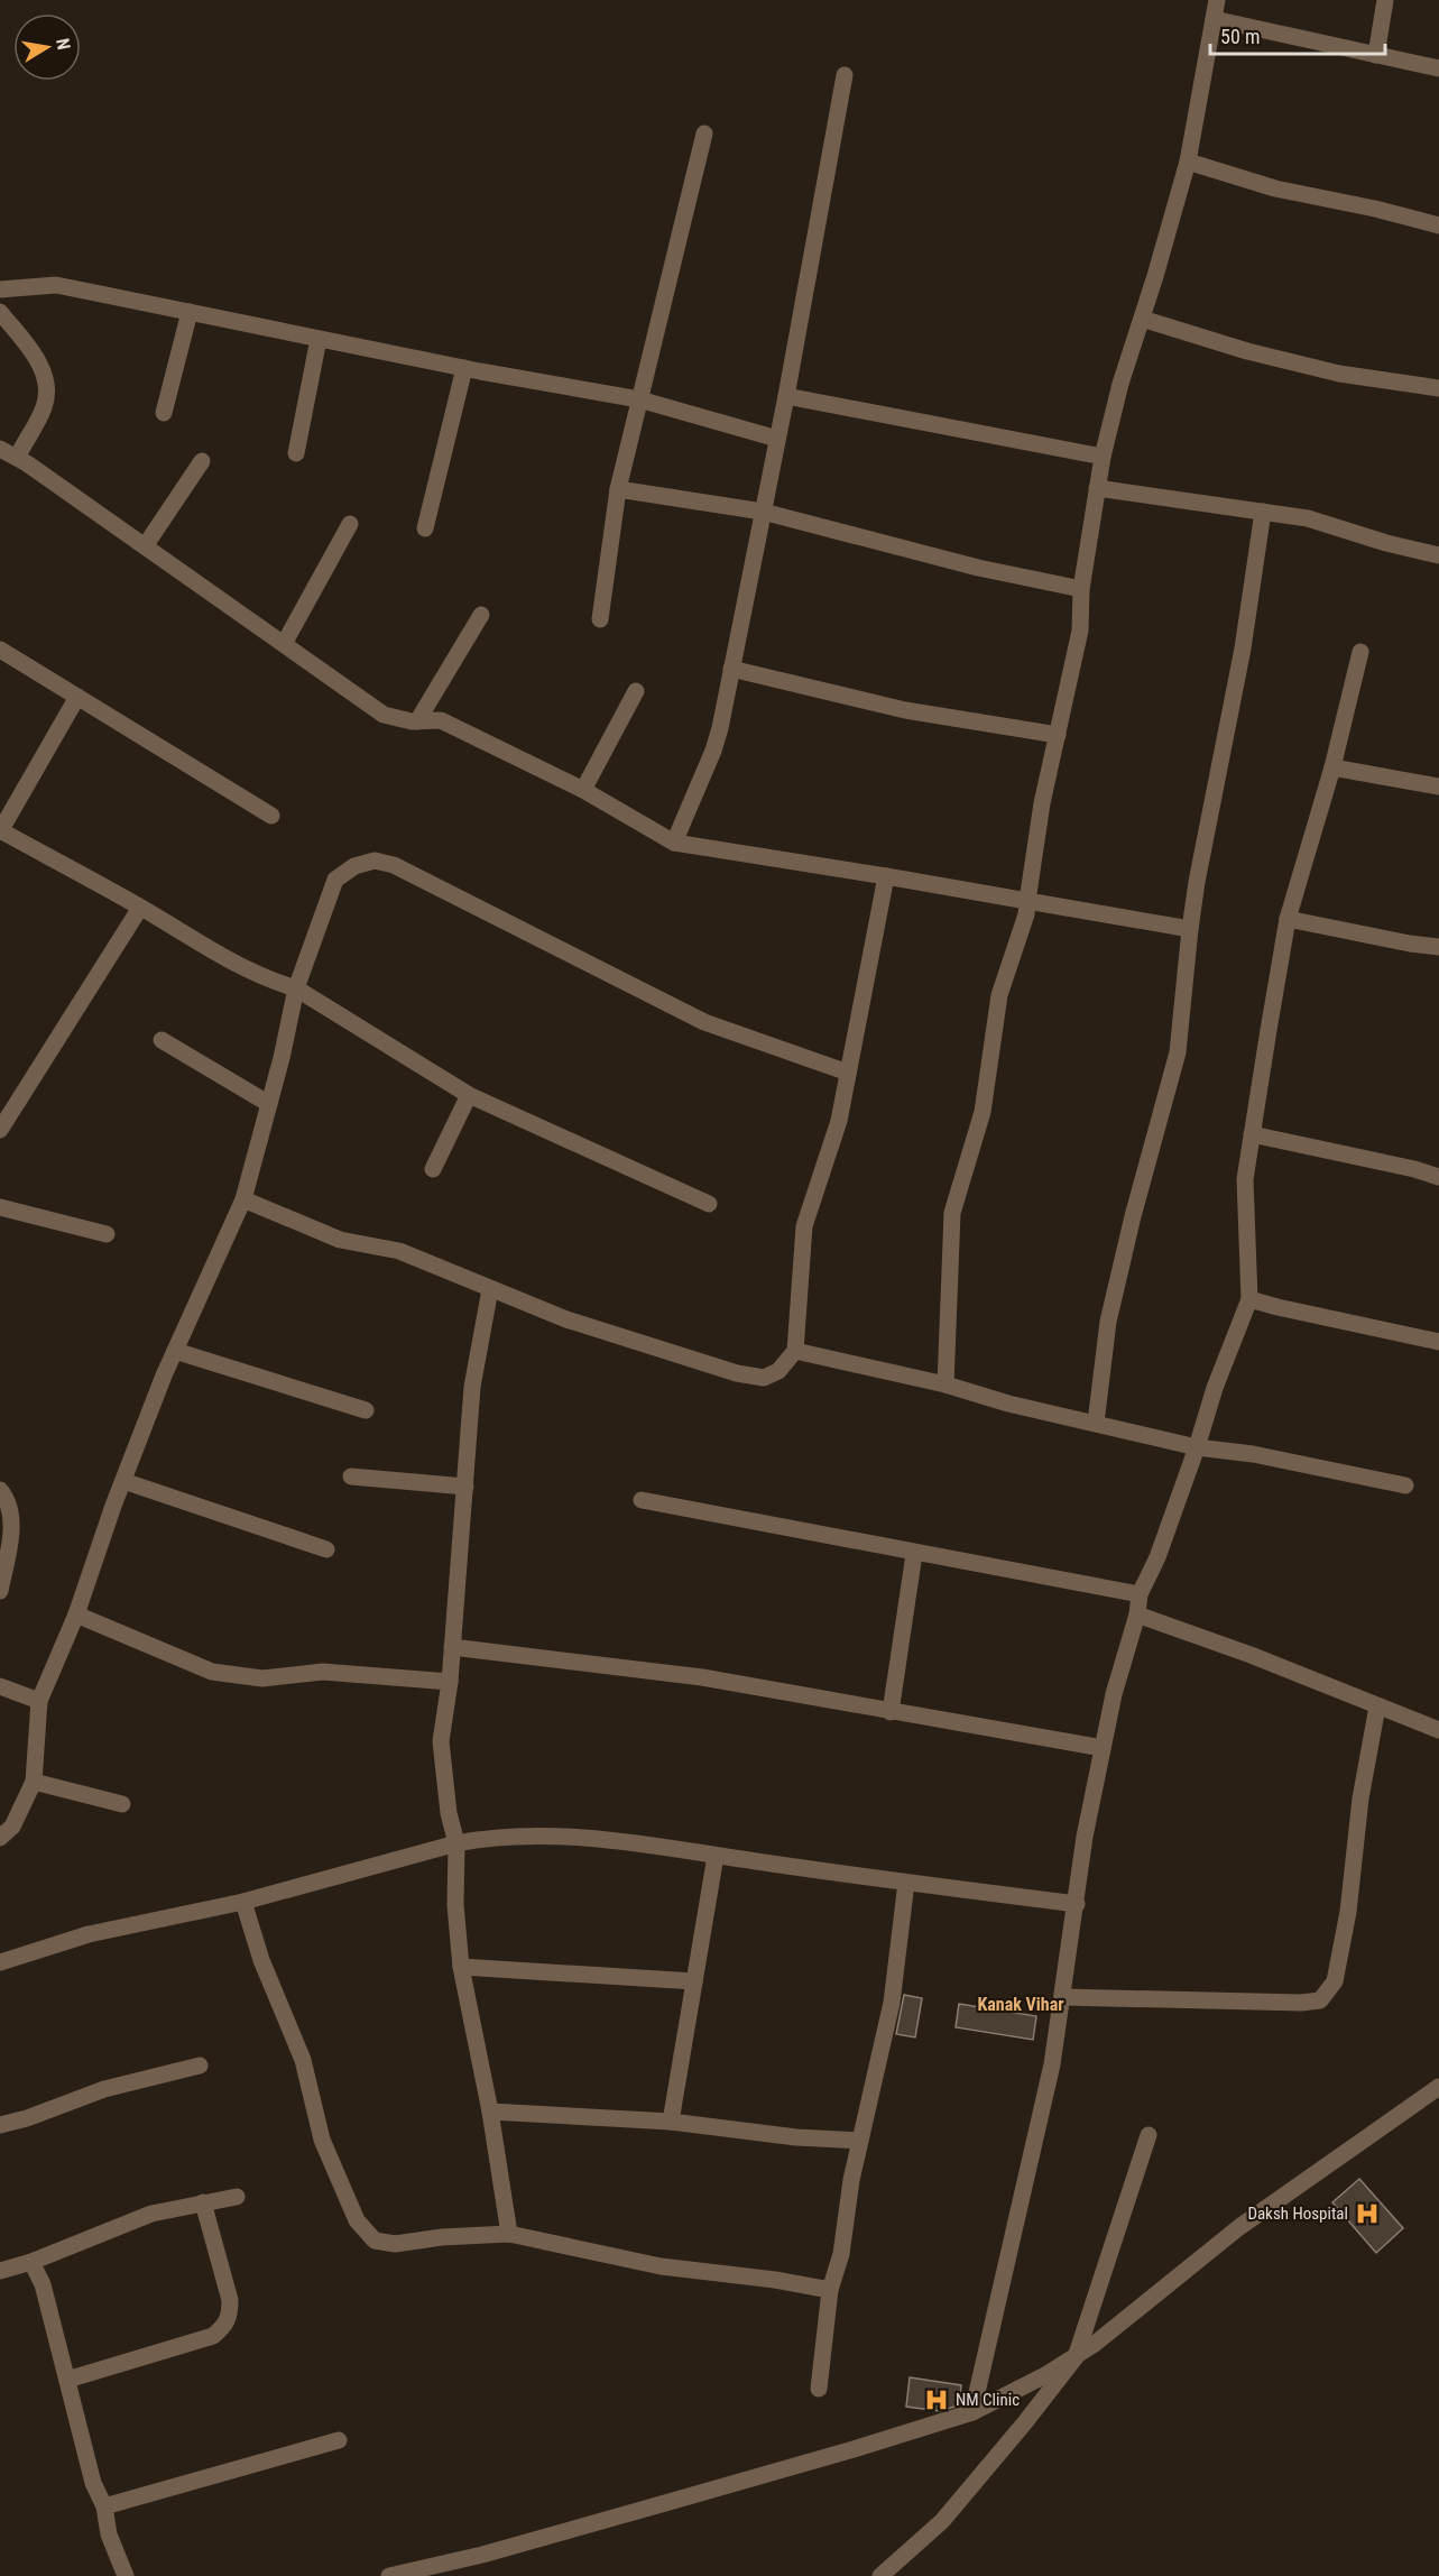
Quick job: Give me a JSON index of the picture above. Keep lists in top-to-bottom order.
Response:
{
  "districts": ["Kanak Vihar"],
  "places": {
    "hospital": ["Daksh Hospital", "NM Clinic"]
  },
  "scale_bar": "50 m",
  "north": "right"
}
